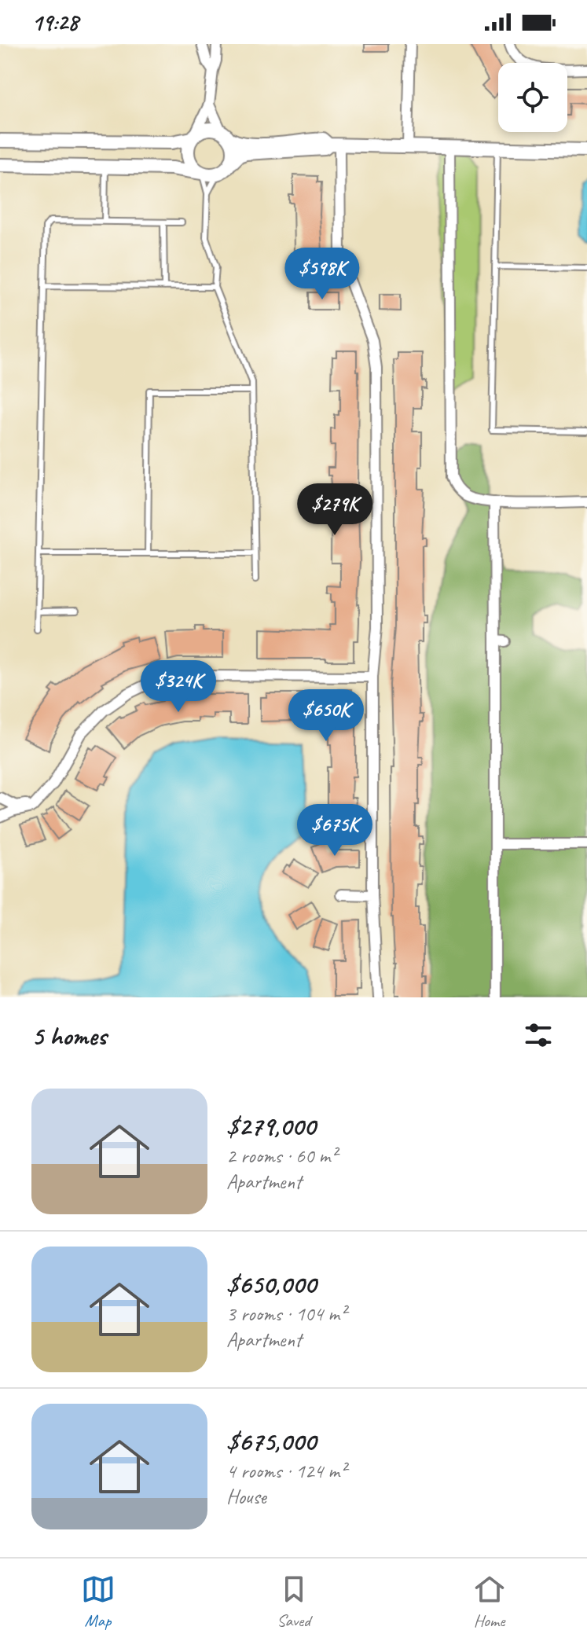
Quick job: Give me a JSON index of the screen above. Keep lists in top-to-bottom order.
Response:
{
  "page": {
    "status": "19:28",
    "price": [
      "$598K",
      "$279K",
      "$324K",
      "$650K",
      "$675K"
    ],
    "heading": "5 homes",
    "list": [
      {
        "name": "$279,000",
        "note": "2 rooms · 60 m² · Apartment"
      },
      {
        "name": "$650,000",
        "note": "3 rooms · 104 m² · Apartment"
      },
      {
        "name": "$675,000",
        "note": "4 rooms · 124 m² · House"
      }
    ],
    "tabs": ["Map", "Saved", "Home"]
  }
}
